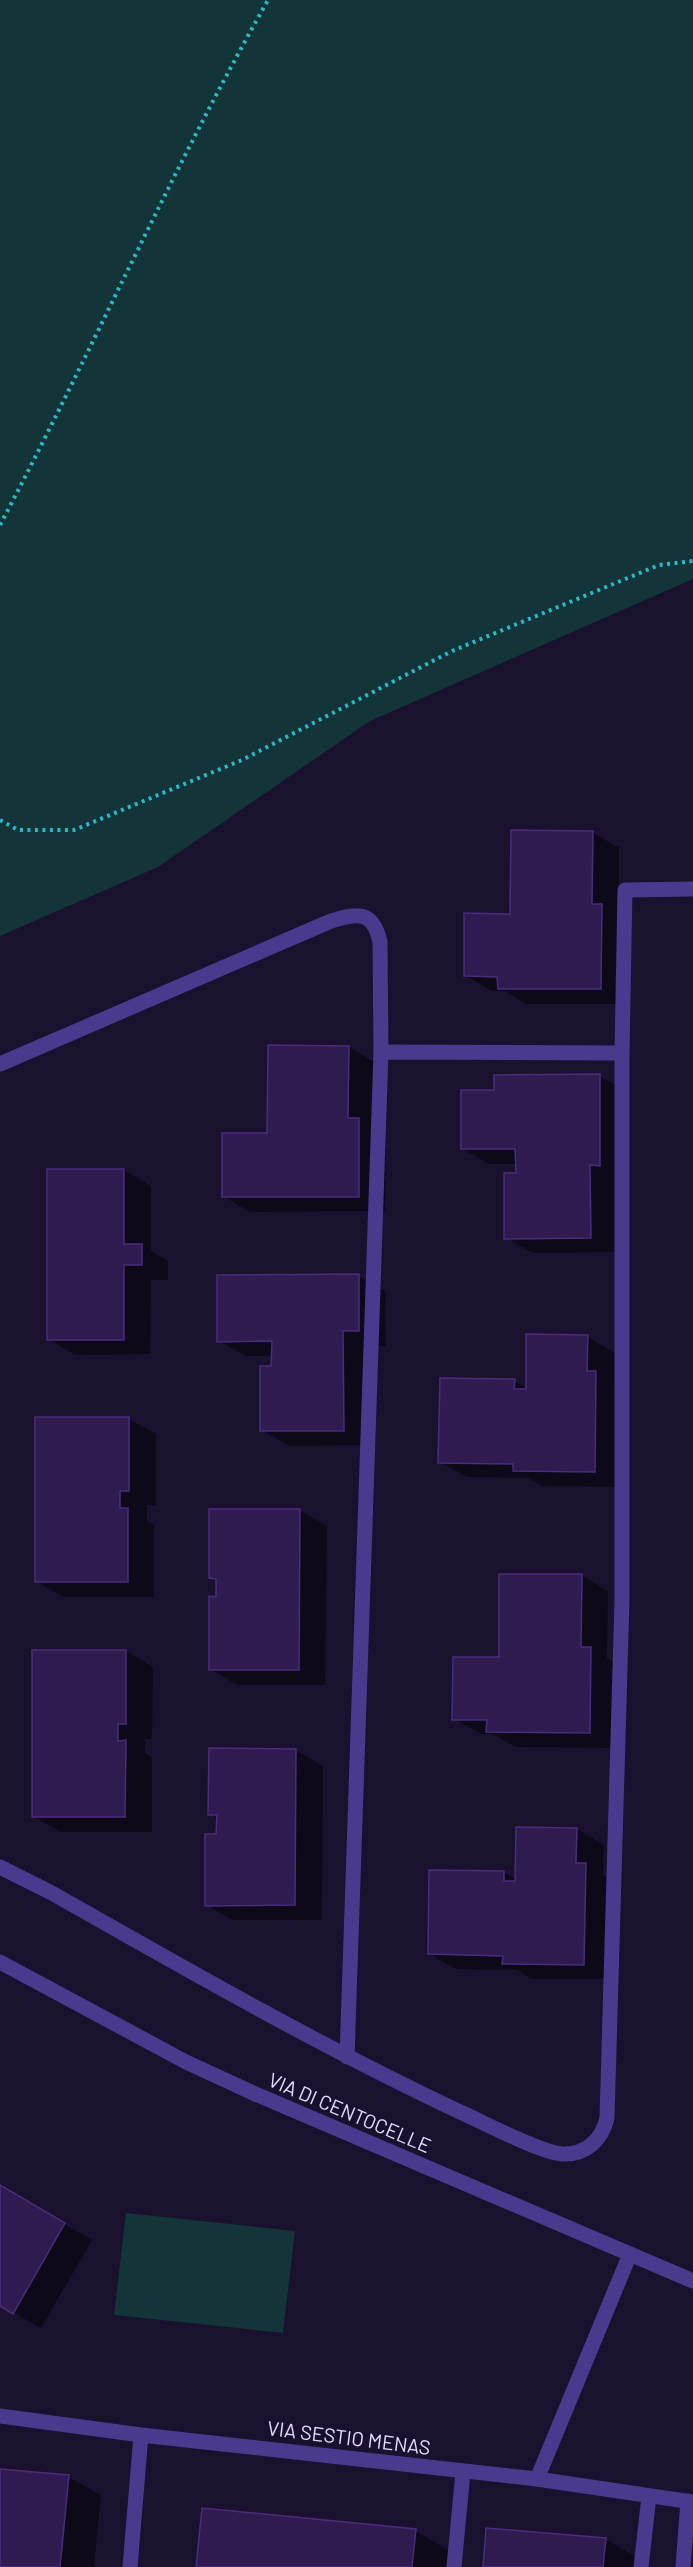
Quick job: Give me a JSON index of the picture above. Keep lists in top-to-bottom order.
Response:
{
  "streets": {
    "street": ["VIA DI CENTOCELLE", "VIA SESTIO MENAS"]
  }
}
